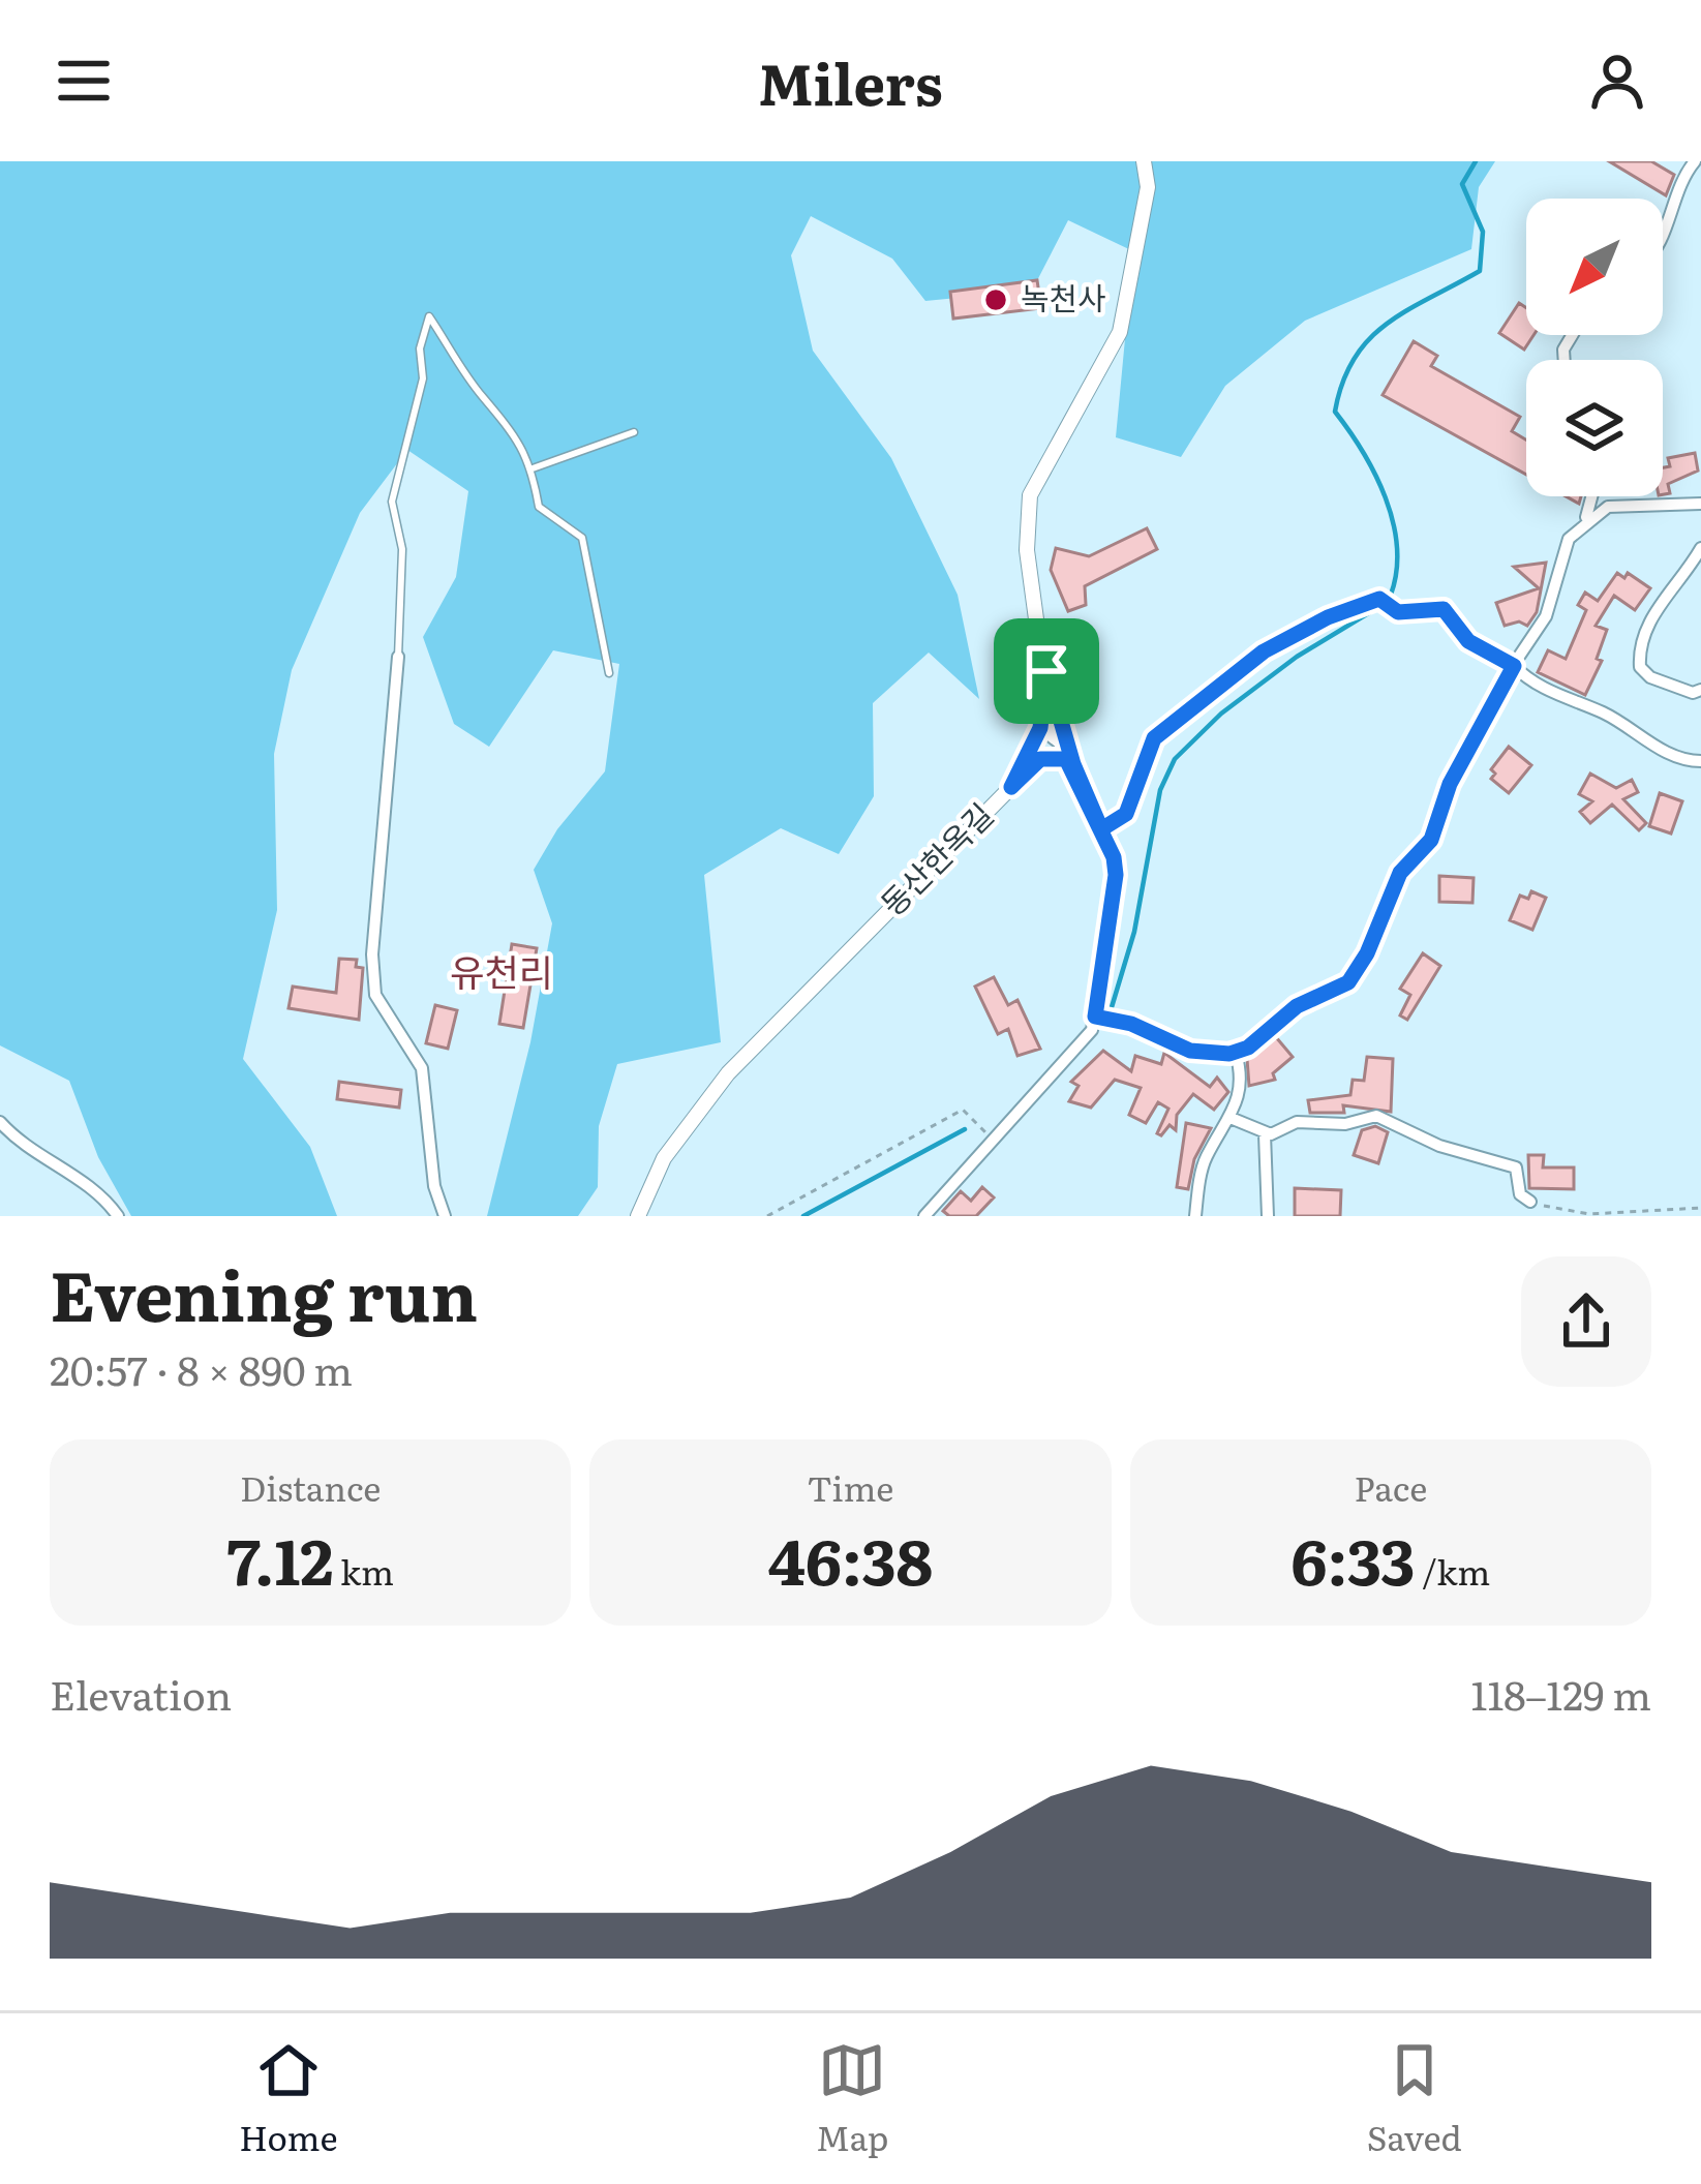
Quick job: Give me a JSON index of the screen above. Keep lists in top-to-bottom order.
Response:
{
  "streets": {
    "street": ["동산한옥길"]
  },
  "districts": ["유천리"],
  "places": ["녹천사"],
  "north": "bottom left",
  "page": {
    "header": "Milers",
    "heading": ["Evening run", "20:57 · 8 × 890 m"],
    "stats": [
      ["Distance", "7.12 km"],
      ["Time", "46:38"],
      ["Pace", "6:33 /km"]
    ],
    "chart": ["Elevation", "118–129 m"],
    "tabs": ["Home", "Map", "Saved"]
  }
}
